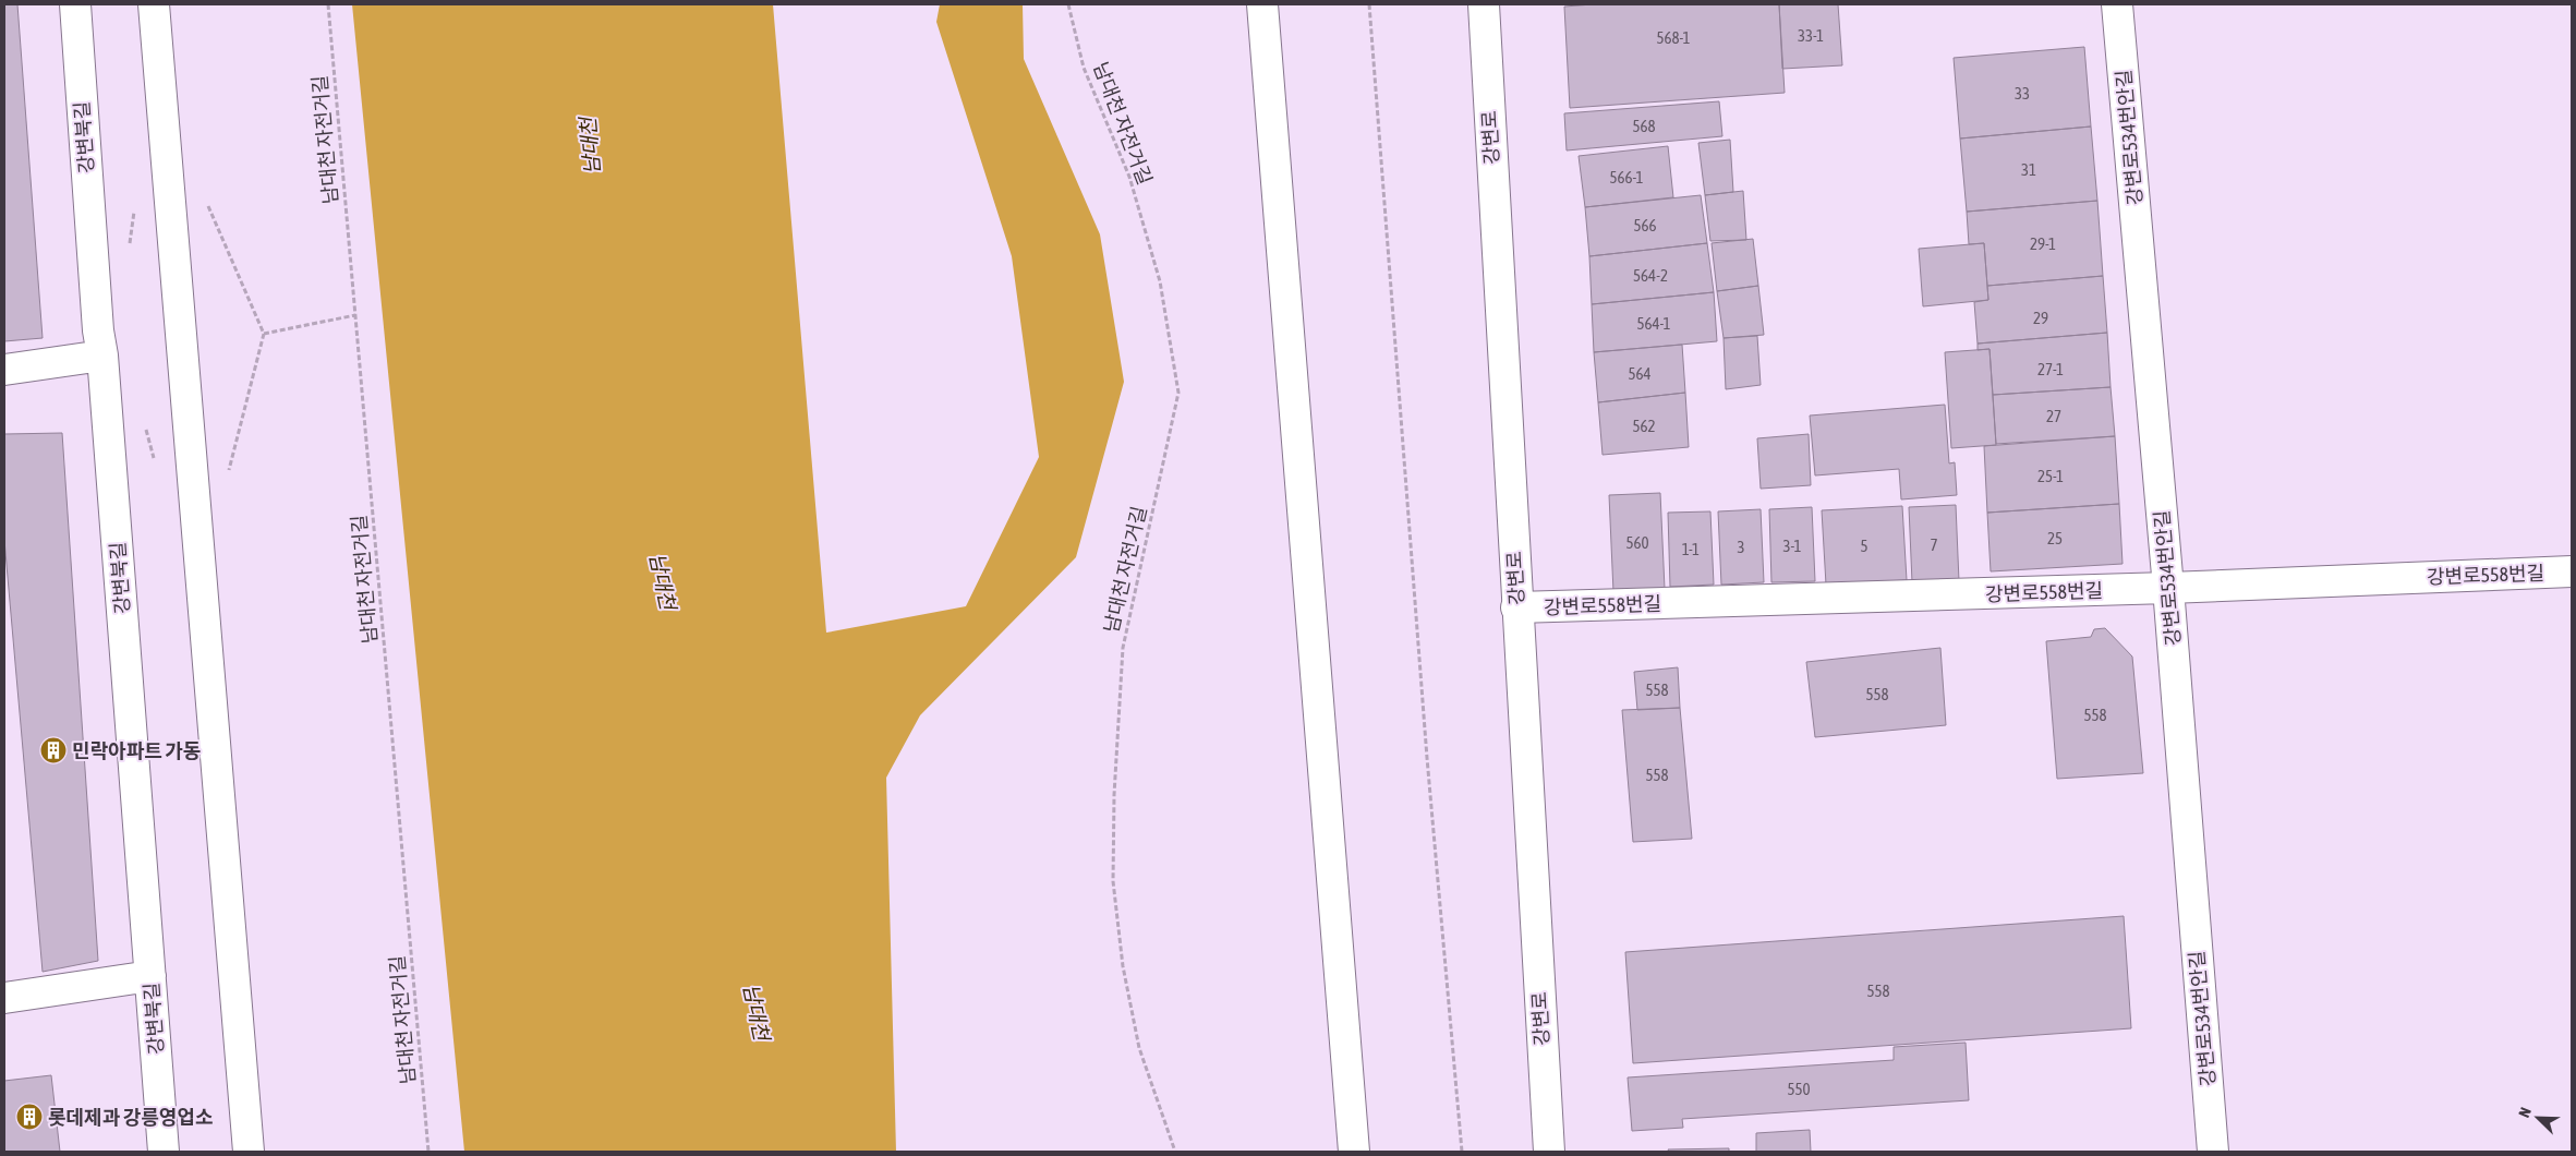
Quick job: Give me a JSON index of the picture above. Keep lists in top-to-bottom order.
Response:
{
  "streets": {
    "street": [
      "강변북길",
      "강변로",
      "강변로534번안길",
      "강변로558번길"
    ],
    "path": ["남대천 자전거길"]
  },
  "crossings": [
    ["강변로", "강변로558번길"],
    ["강변로534번안길", "강변로558번길"]
  ],
  "water": ["남대천"],
  "places": {
    "building": ["민락아파트 가동", "롯데제과 강릉영업소"]
  },
  "house_numbers": [
    "33-1",
    "568-1",
    "33",
    "568",
    "31",
    "566-1",
    "566",
    "29-1",
    "564-2",
    "29",
    "564-1",
    "27-1",
    "564",
    "27",
    "562",
    "25-1",
    "25",
    "560",
    "7",
    "3-1",
    "5",
    "3",
    "1-1",
    "558",
    "558",
    "558",
    "558",
    "558",
    "550"
  ],
  "north": "top left"
}
